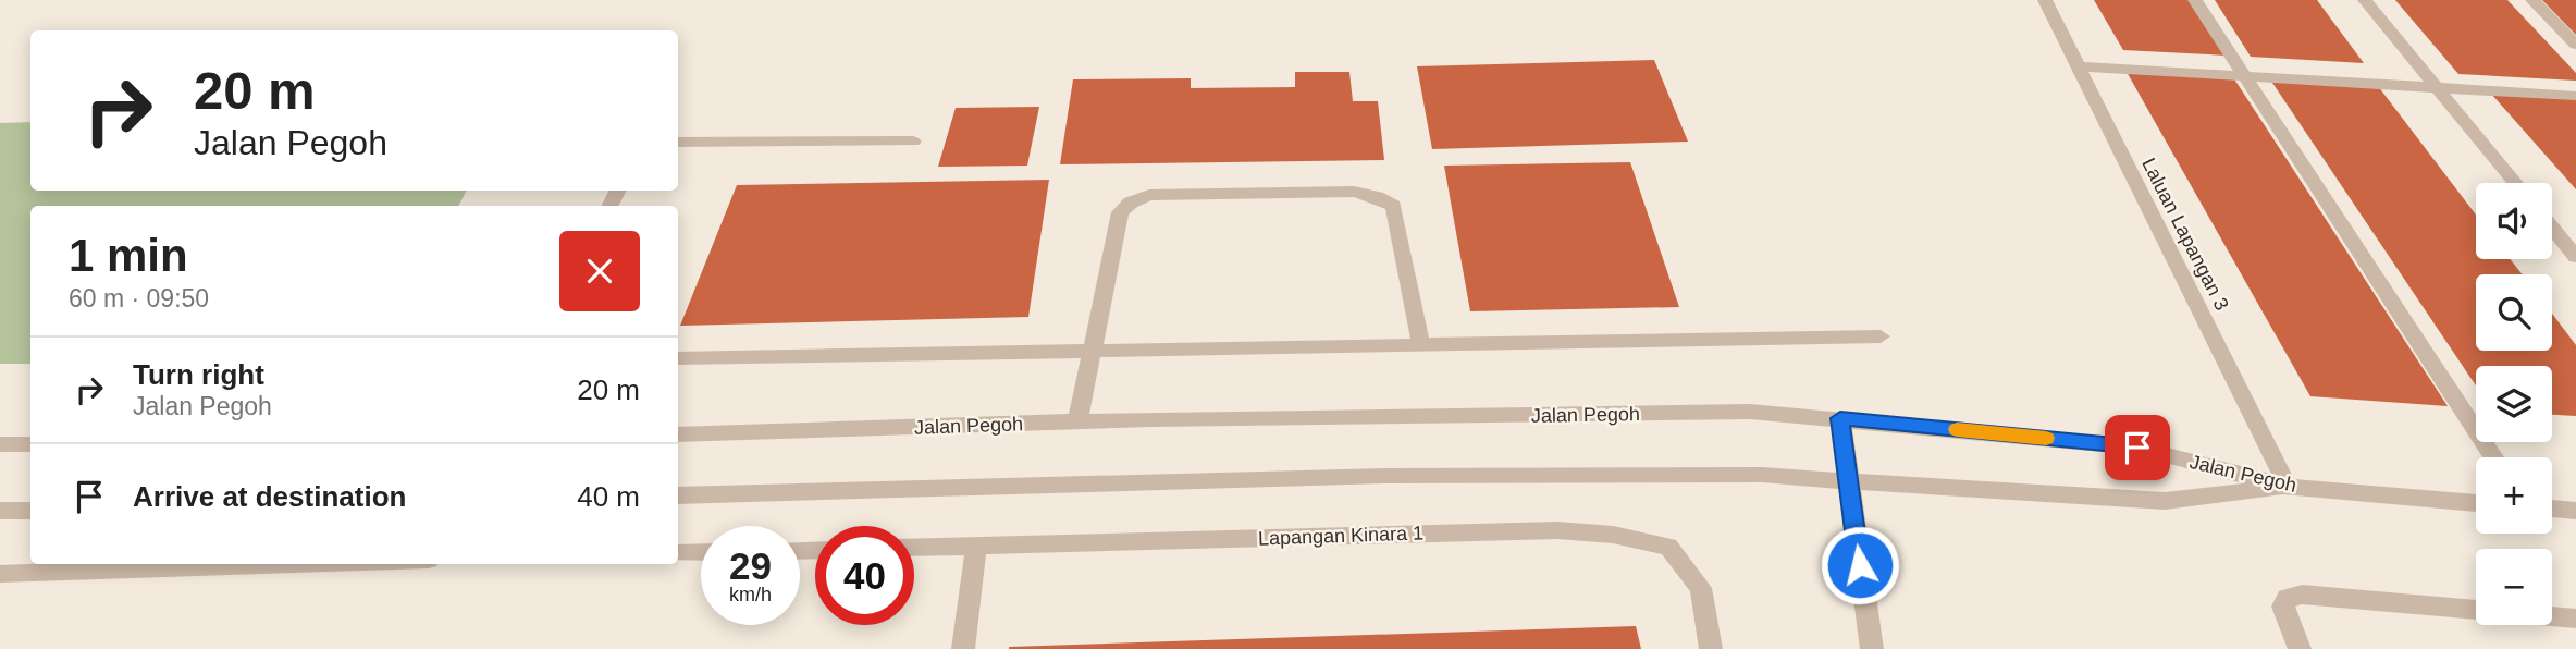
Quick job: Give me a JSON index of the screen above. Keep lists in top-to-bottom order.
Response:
{
  "streets": {
    "street": ["Laluan Lapangan 3", "Jalan Pegoh", "Lapangan Kinara 1"]
  },
  "crossings": [
    ["Laluan Lapangan 3", "Jalan Pegoh"]
  ],
  "page": {
    "turn": ["20 m", "Jalan Pegoh"],
    "map_buttons": ["+", "−"],
    "heading": ["1 min", "60 m · 09:50"],
    "list": [
      {
        "name": "Turn right",
        "note": "Jalan Pegoh",
        "value": "20 m"
      },
      {
        "name": "Arrive at destination",
        "value": "40 m"
      }
    ],
    "speed": "29 km/h",
    "limit": "40"
  }
}
